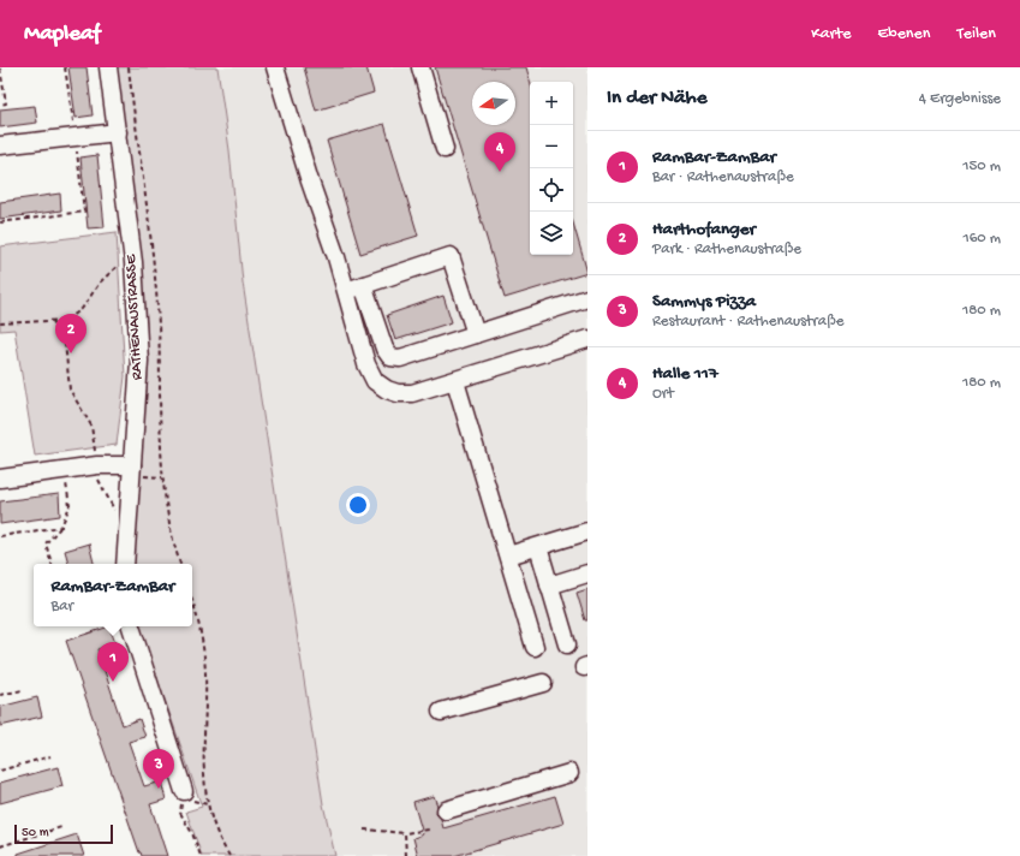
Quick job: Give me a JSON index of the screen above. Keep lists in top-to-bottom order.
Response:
{
  "streets": {
    "street": ["RATHENAUSTRASSE"]
  },
  "scale_bar": "50 m",
  "north": "left",
  "page": {
    "header": "Mapleaf",
    "nav": ["Karte", "Ebenen", "Teilen"],
    "heading": ["In der Nähe", "4 Ergebnisse"],
    "map_buttons": ["+", "−"],
    "list": [
      {
        "mark": "1",
        "name": "RamBar-ZamBar",
        "note": "Bar · Rathenaustraße",
        "value": "150 m"
      },
      {
        "mark": "2",
        "name": "Harthofanger",
        "note": "Park · Rathenaustraße",
        "value": "160 m"
      },
      {
        "mark": "3",
        "name": "Sammys Pizza",
        "note": "Restaurant · Rathenaustraße",
        "value": "180 m"
      },
      {
        "mark": "4",
        "name": "Halle 117",
        "note": "Ort",
        "value": "180 m"
      }
    ],
    "pins": [
      "4",
      "2",
      "1",
      "3"
    ],
    "popup": ["RamBar-ZamBar", "Bar"],
    "scale": "50 m"
  }
}
